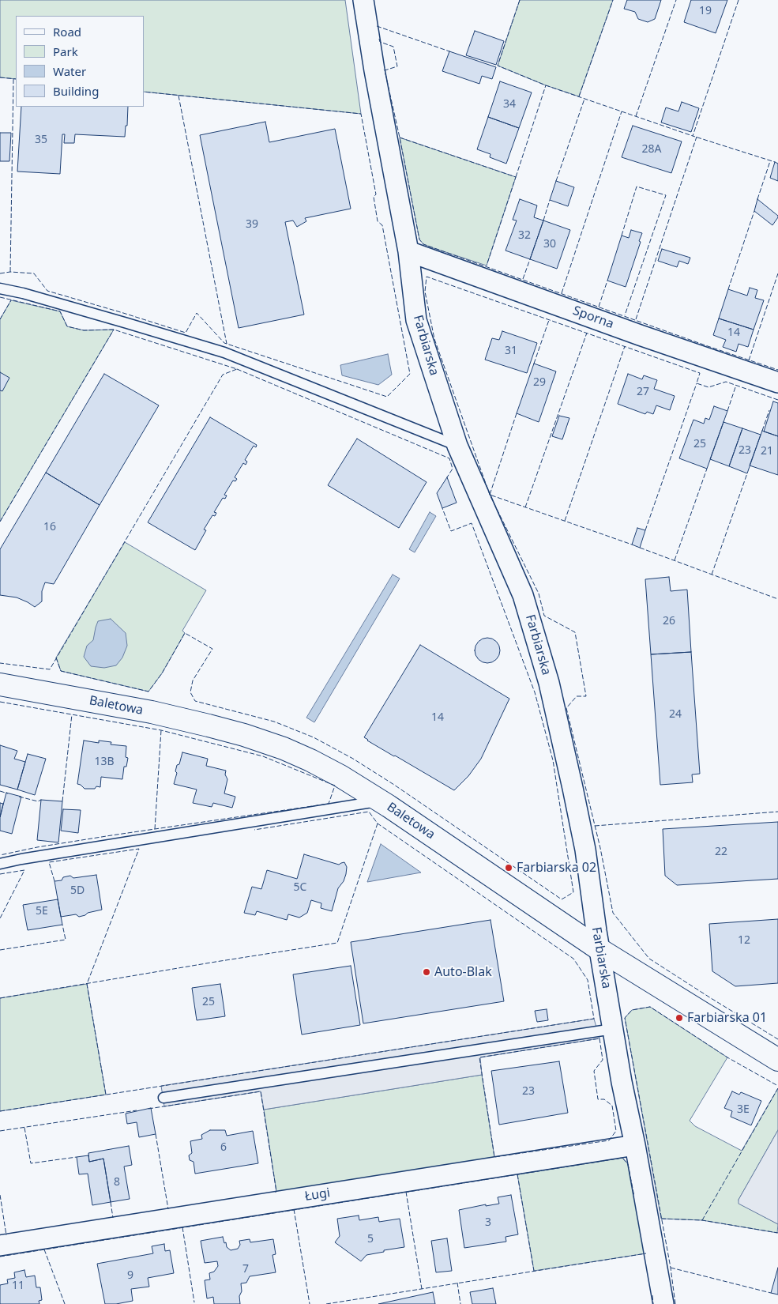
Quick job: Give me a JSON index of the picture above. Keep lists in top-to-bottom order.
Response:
{
  "streets": {
    "street": [
      "Sporna",
      "Farbiarska",
      "Baletowa",
      "Ługi"
    ]
  },
  "crossings": [
    ["Sporna", "Farbiarska"],
    ["Farbiarska", "Baletowa"],
    ["Farbiarska", "Ługi"]
  ],
  "places": ["Farbiarska 02", "Auto-Blak", "Farbiarska 01"],
  "house_numbers": [
    "19",
    "34",
    "35",
    "28A",
    "39",
    "32",
    "30",
    "14",
    "31",
    "29",
    "27",
    "25",
    "23",
    "21",
    "16",
    "26",
    "24",
    "14",
    "13B",
    "22",
    "5C",
    "5D",
    "5E",
    "12",
    "25",
    "23",
    "3E",
    "6",
    "8",
    "3",
    "5",
    "7",
    "9",
    "11"
  ],
  "legend": [
    "Road",
    "Park",
    "Water",
    "Building"
  ]
}
